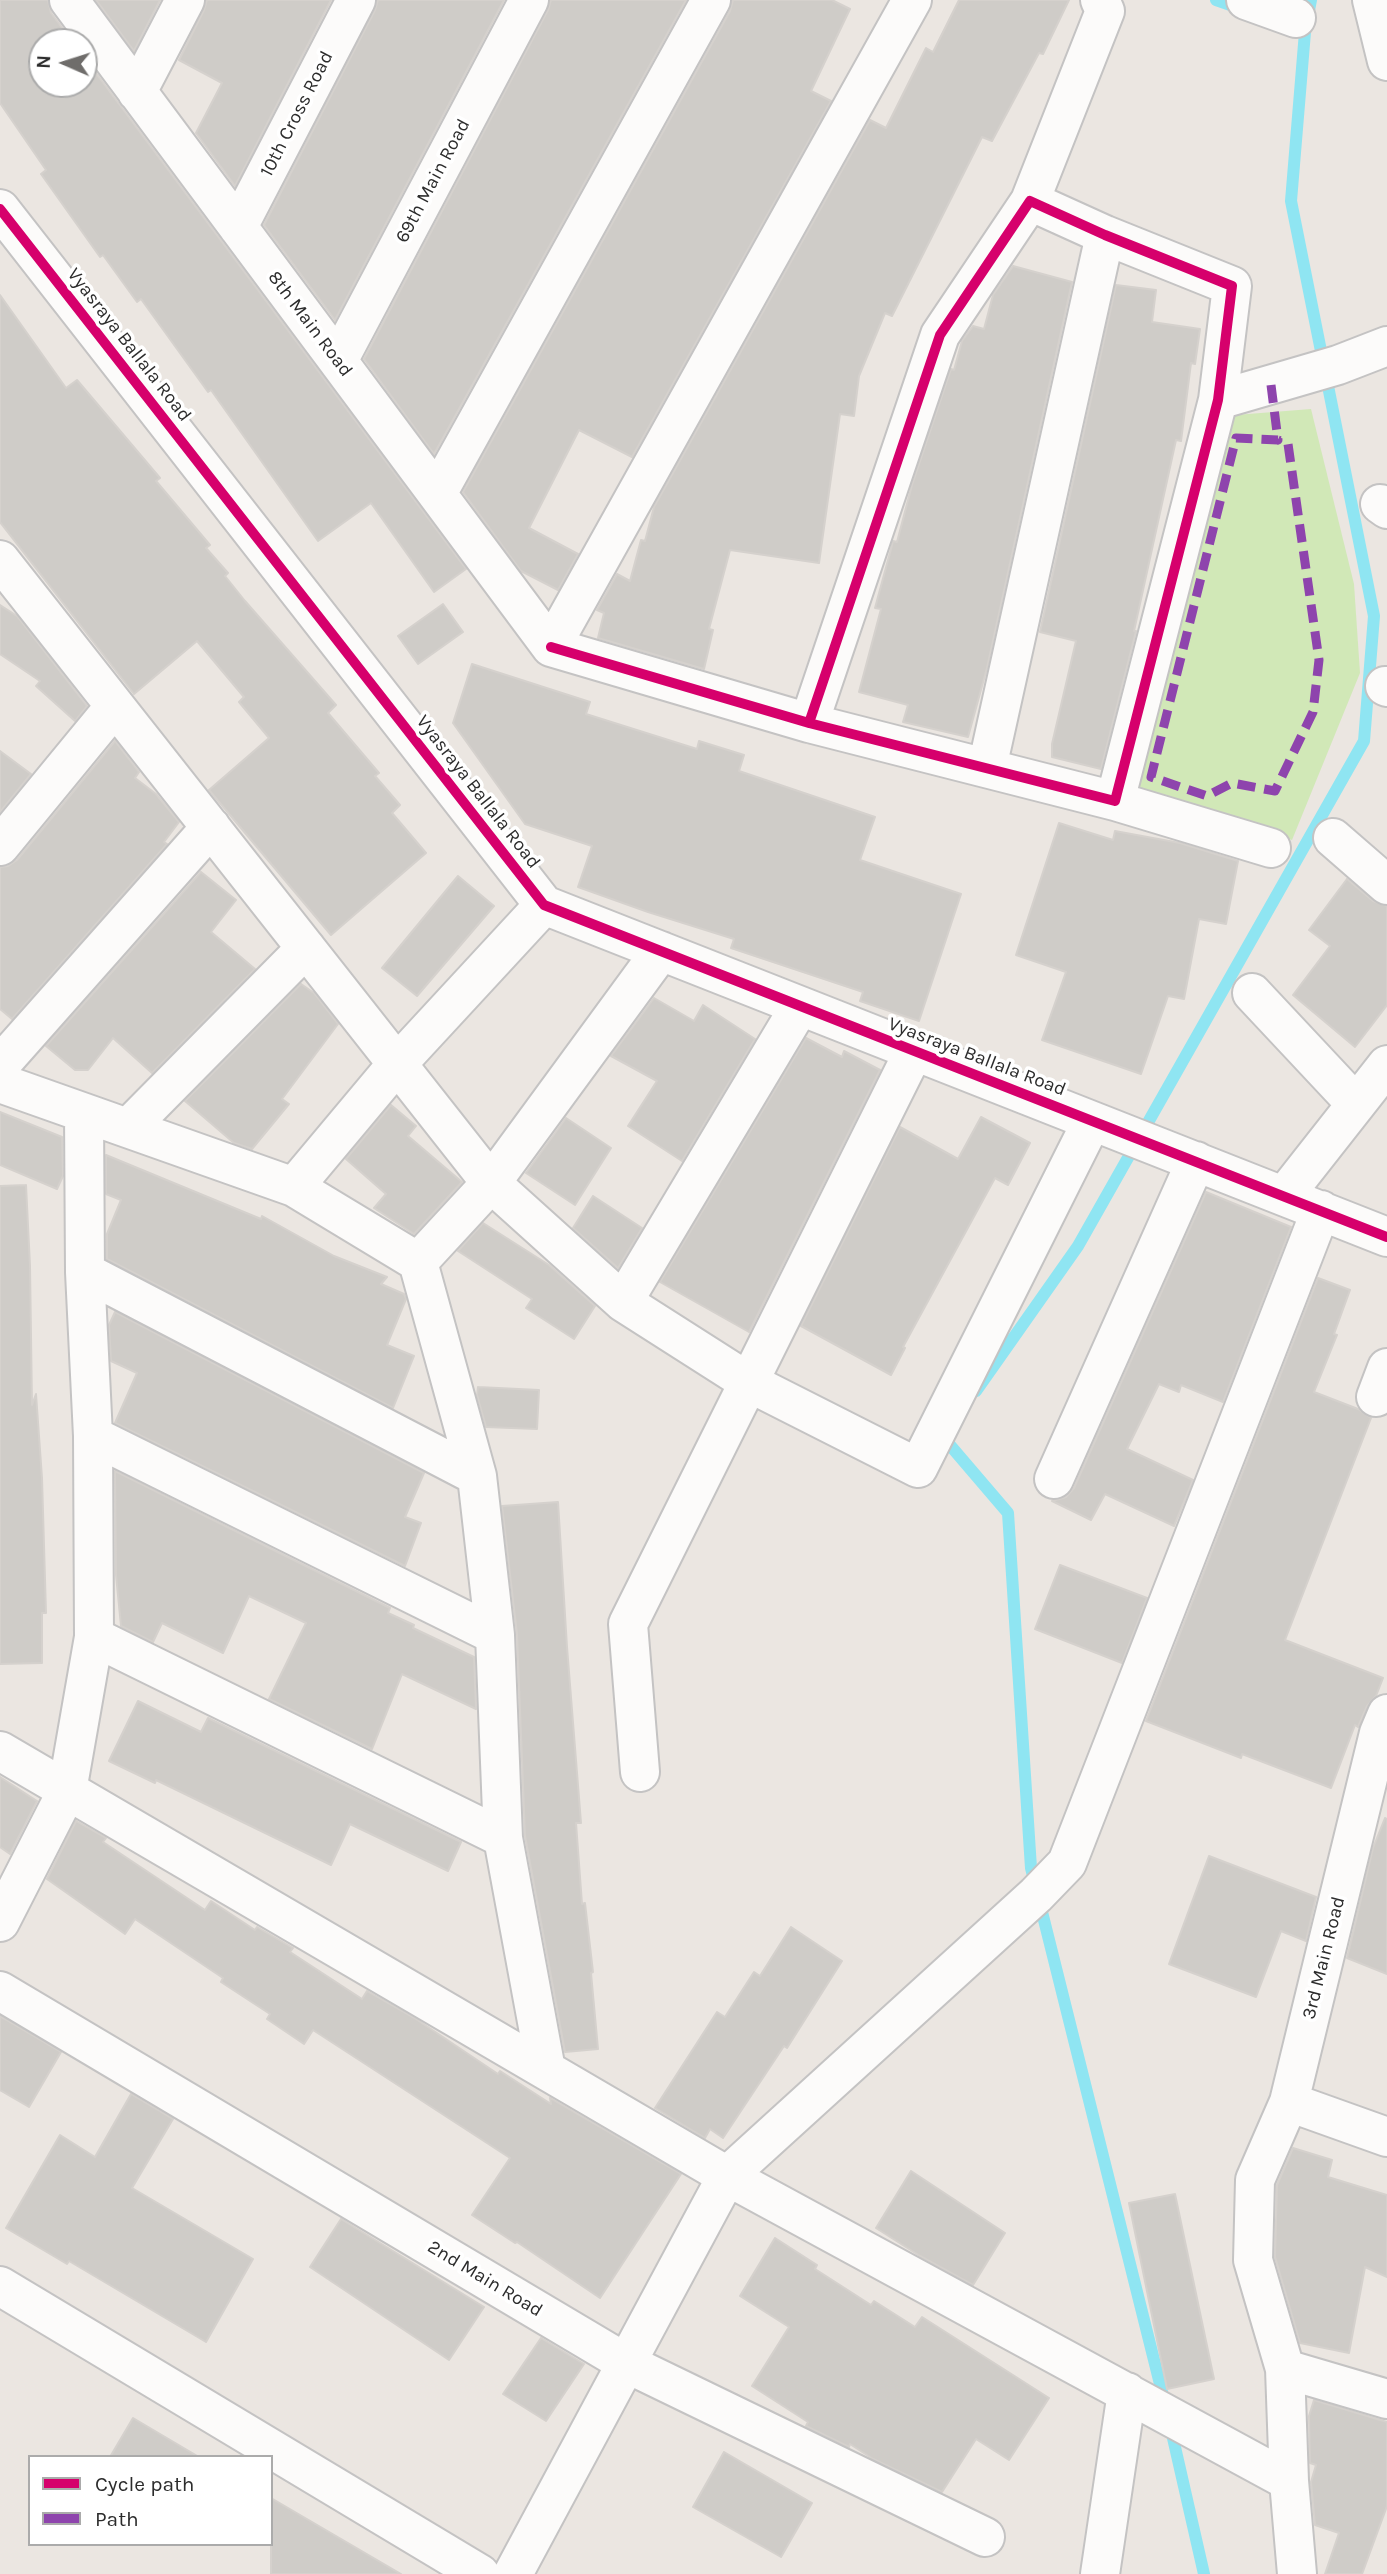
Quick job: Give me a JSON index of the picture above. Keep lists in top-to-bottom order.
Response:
{
  "streets": {
    "street": [
      "10th Cross Road",
      "69th Main Road",
      "8th Main Road",
      "Vyasraya Ballala Road",
      "3rd Main Road",
      "2nd Main Road"
    ]
  },
  "crossings": [
    ["10th Cross Road", "8th Main Road"],
    ["69th Main Road", "8th Main Road"]
  ],
  "legend": ["Cycle path", "Path"],
  "north": "left"
}
